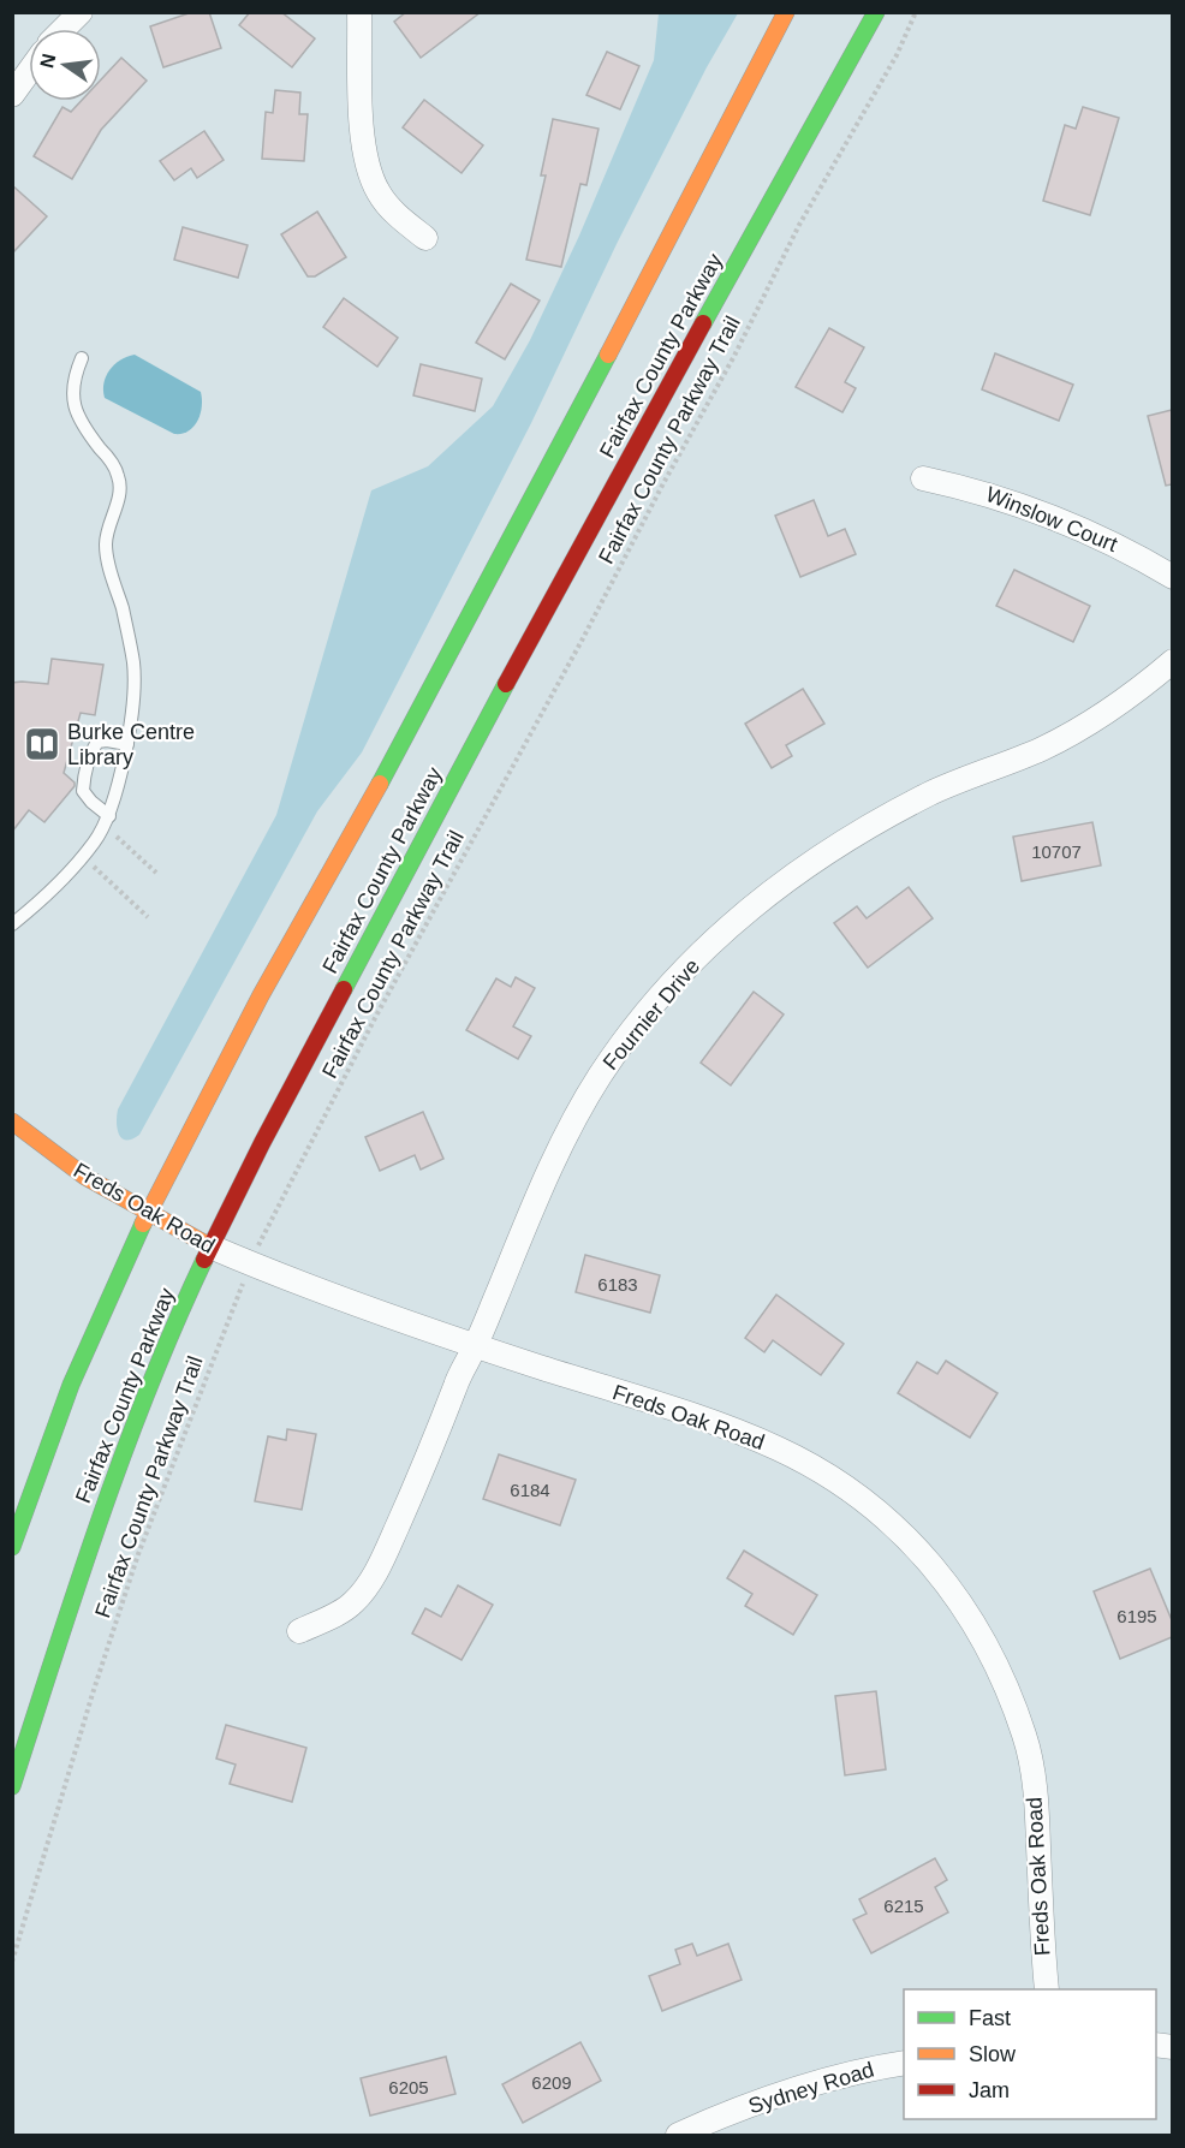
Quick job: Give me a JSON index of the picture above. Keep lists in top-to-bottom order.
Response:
{
  "streets": {
    "main road": ["Fairfax County Parkway", "Freds Oak Road"],
    "street": ["Winslow Court", "Fournier Drive", "Sydney Road"],
    "path": ["Fairfax County Parkway Trail"]
  },
  "crossings": [
    ["Fairfax County Parkway", "Freds Oak Road"],
    ["Fairfax County Parkway Trail", "Freds Oak Road"],
    ["Fournier Drive", "Freds Oak Road"]
  ],
  "places": {
    "library": ["Burke Centre Library"]
  },
  "house_numbers": [
    "10707",
    "6183",
    "6184",
    "6195",
    "6215",
    "6209",
    "6205"
  ],
  "legend": ["Fast", "Slow", "Jam"],
  "north": "left"
}
